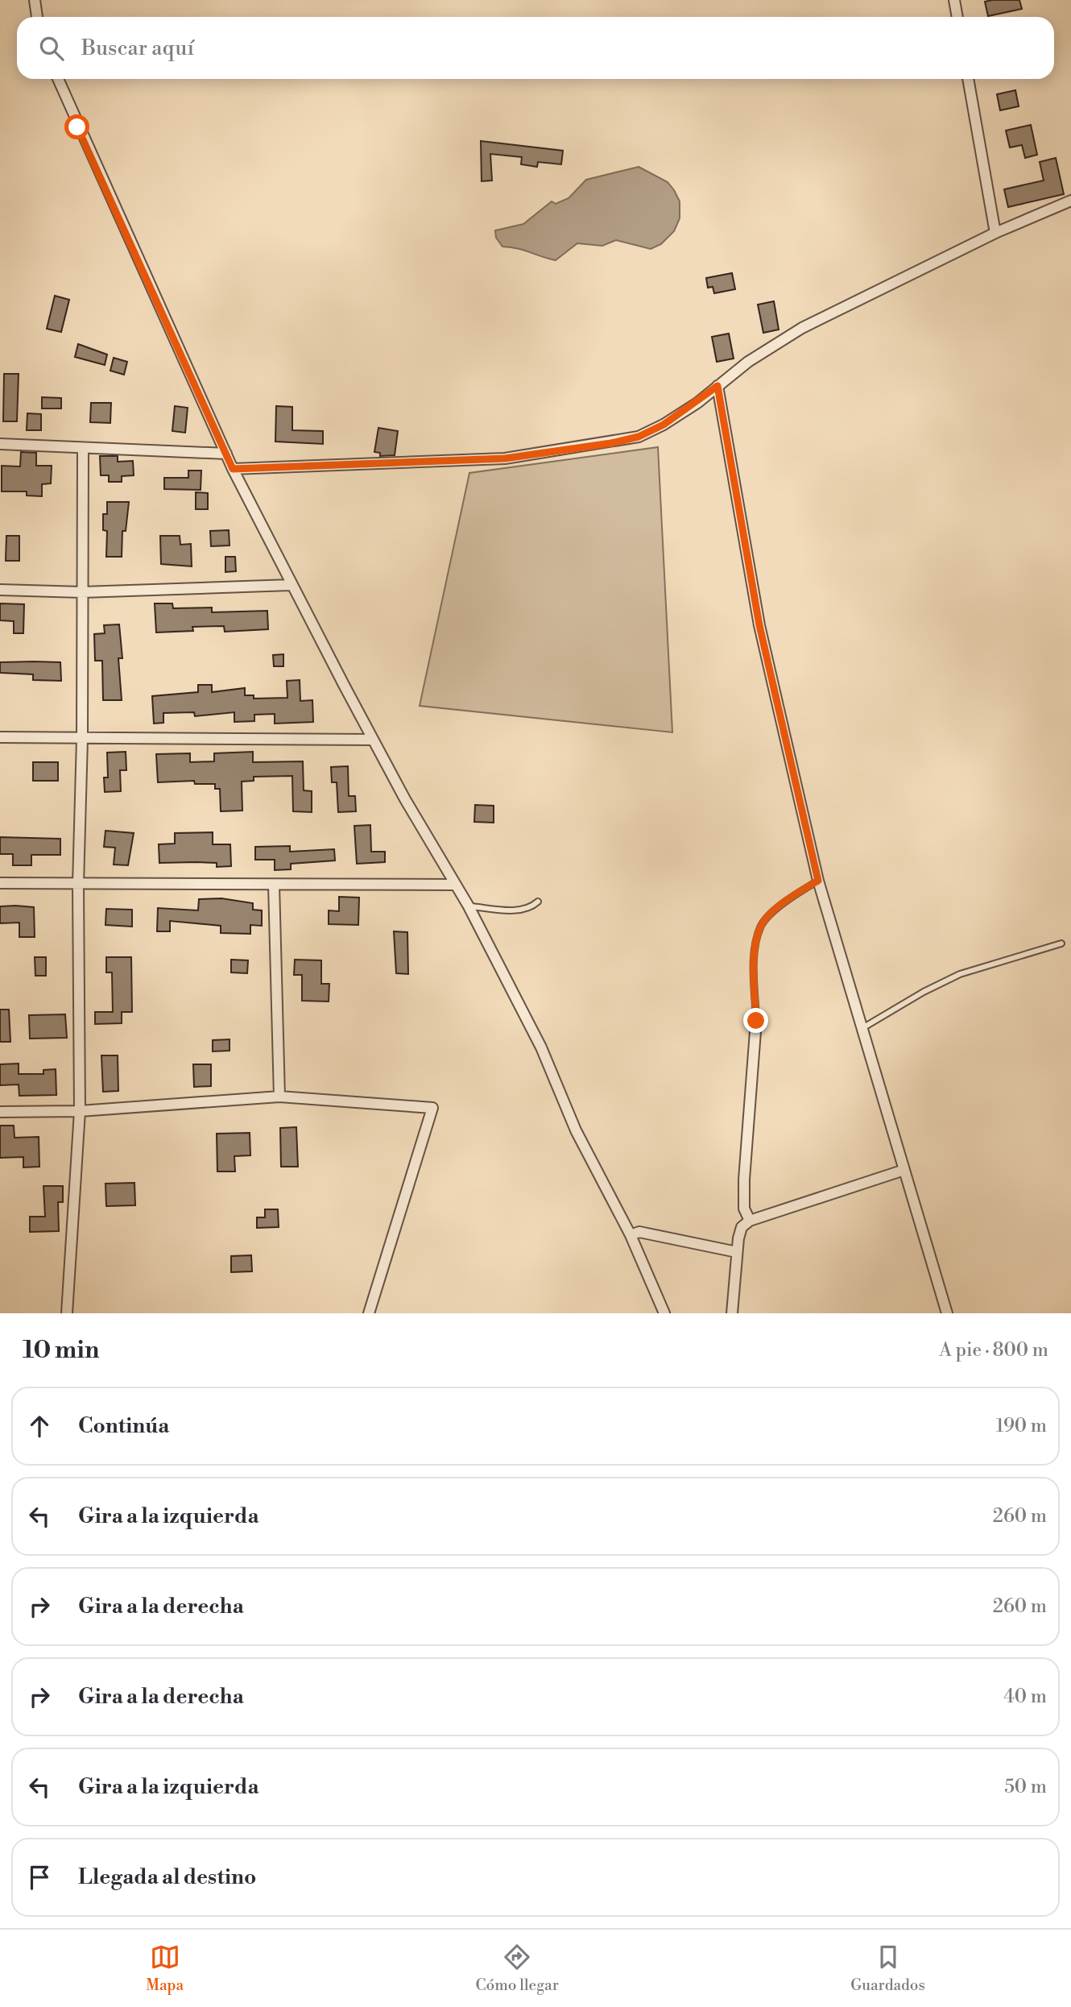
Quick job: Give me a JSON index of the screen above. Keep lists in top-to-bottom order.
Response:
{
  "page": {
    "search": "Buscar aquí",
    "heading": ["10 min", "A pie · 800 m"],
    "list": [
      ["Continúa", "190 m"],
      ["Gira a la izquierda", "260 m"],
      ["Gira a la derecha", "260 m"],
      ["Gira a la derecha", "40 m"],
      ["Gira a la izquierda", "50 m"],
      "Llegada al destino"
    ],
    "nav": ["Mapa", "Cómo llegar", "Guardados"]
  }
}
